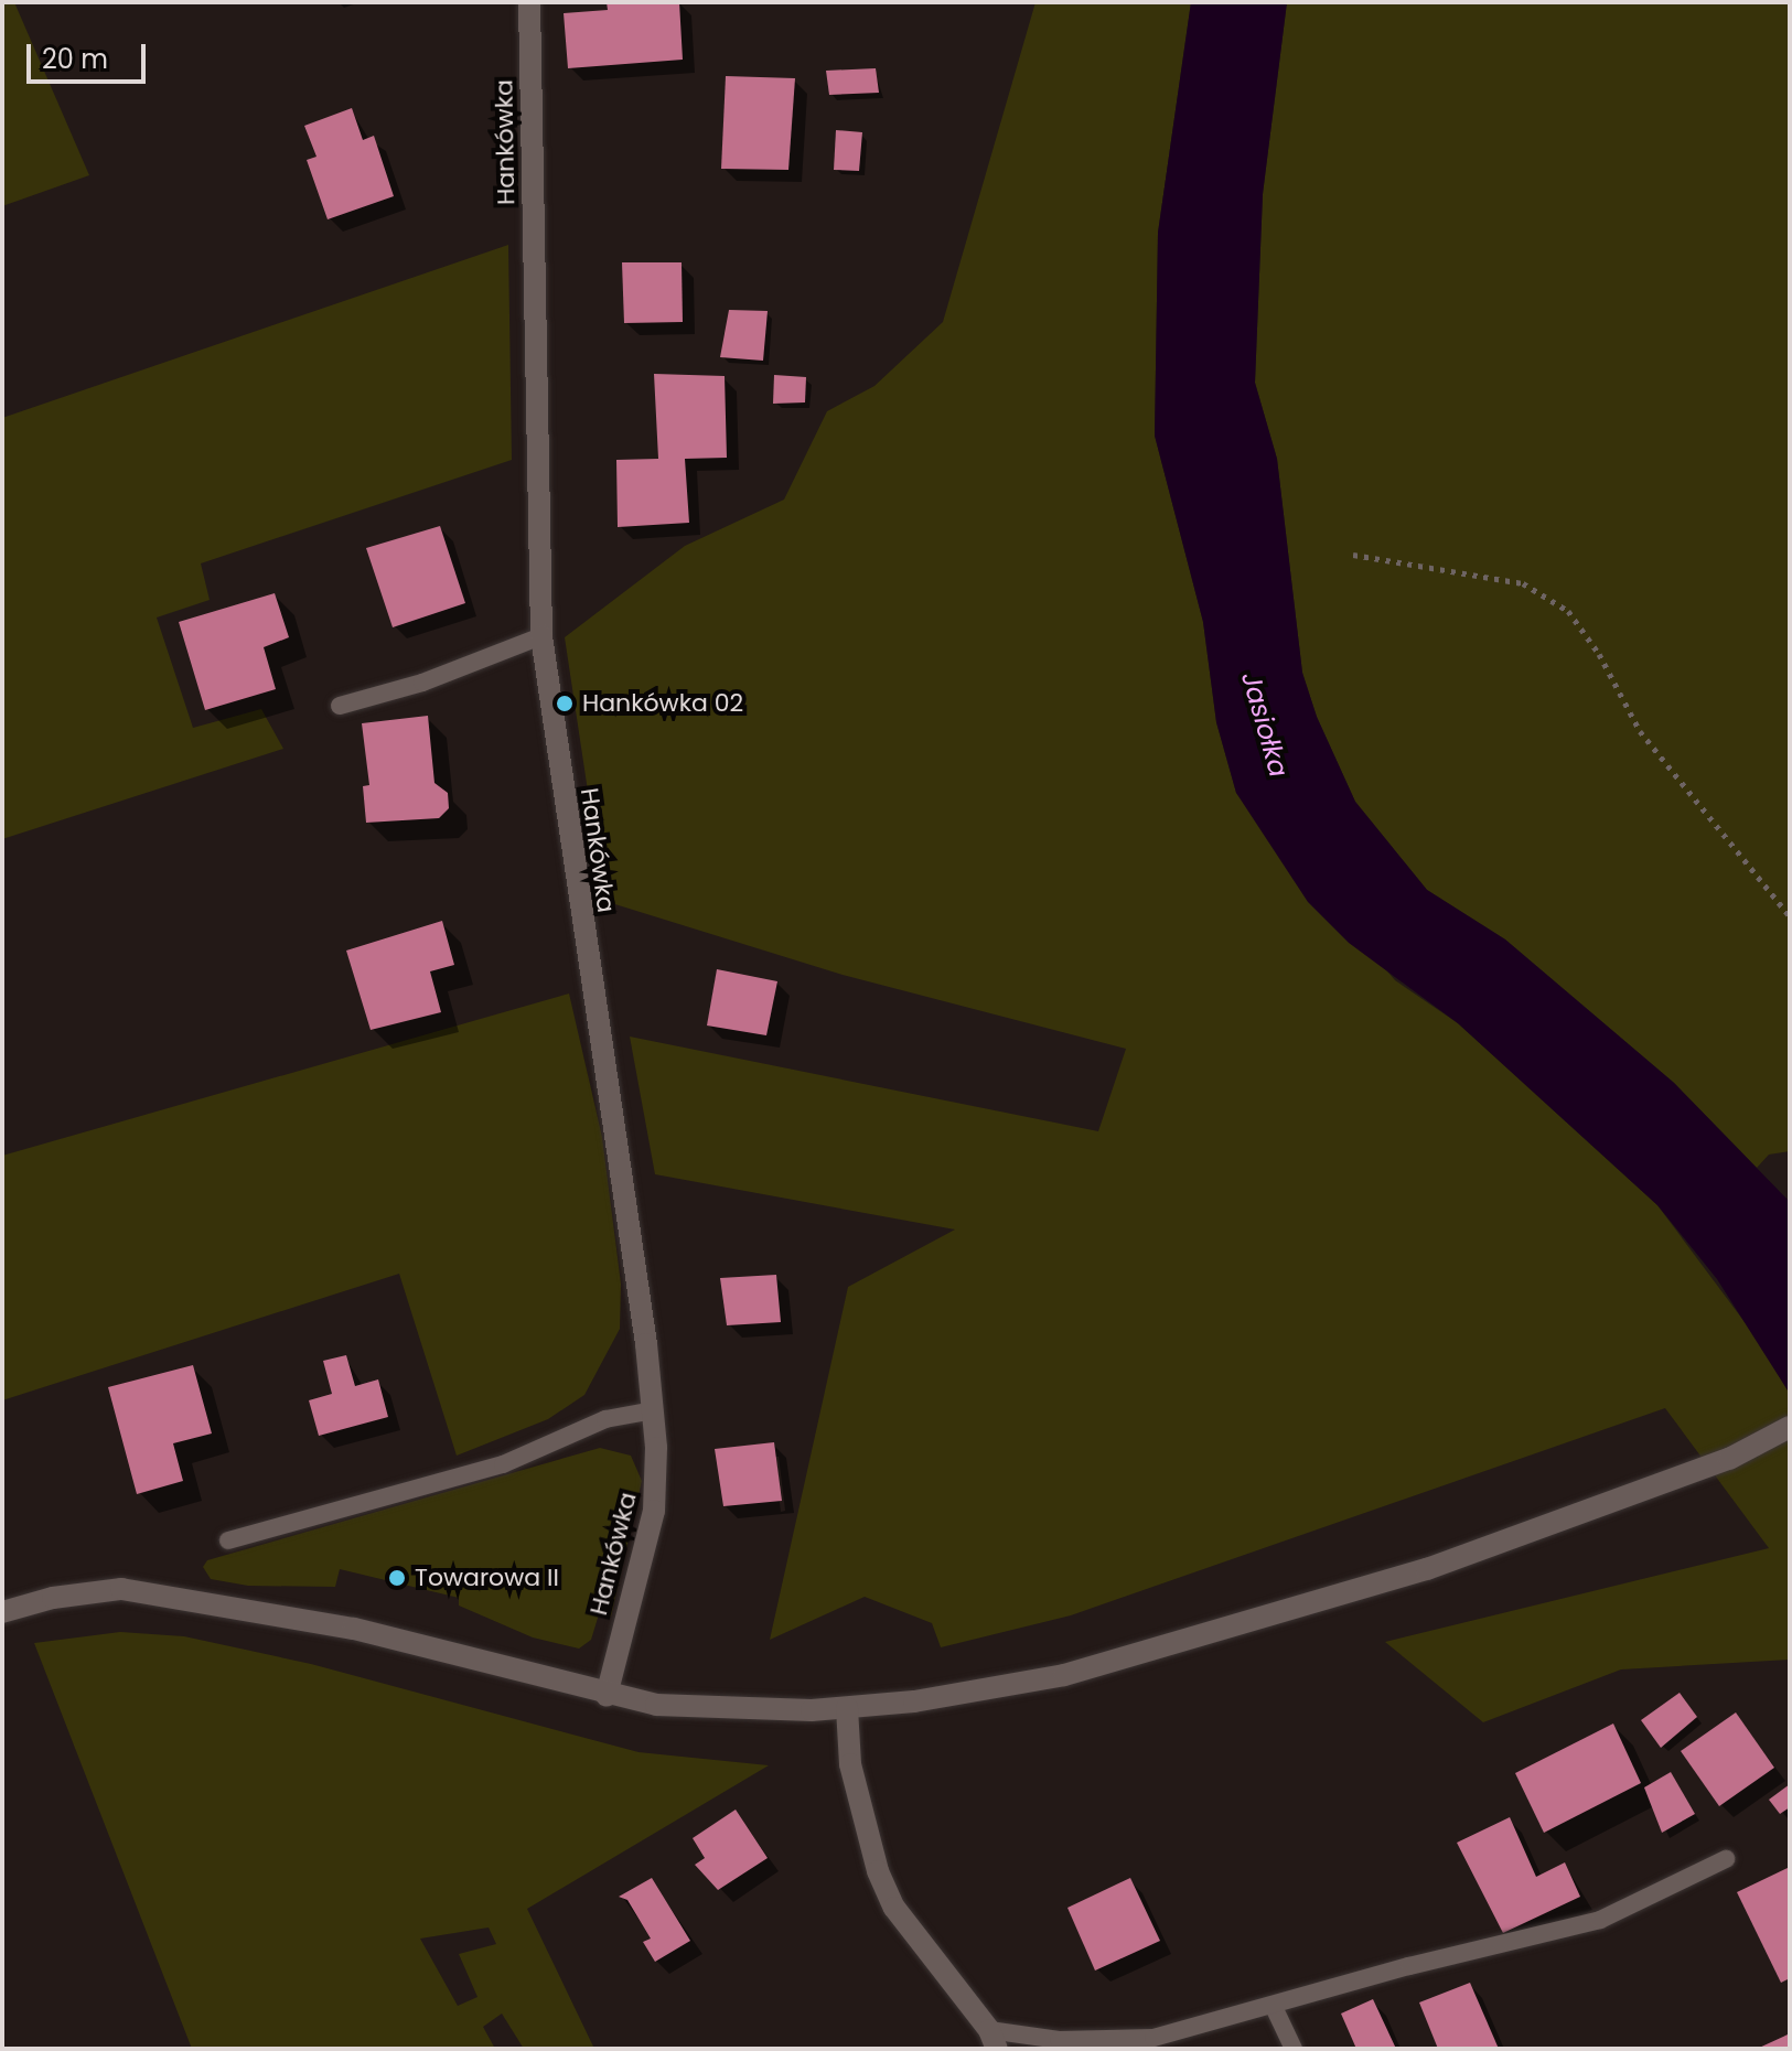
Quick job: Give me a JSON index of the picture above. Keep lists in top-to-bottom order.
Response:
{
  "streets": {
    "street": ["Hankówka"]
  },
  "water": ["Jasiołka"],
  "places": ["Hankówka 02", "Towarowa II"],
  "scale_bar": "20 m"
}
